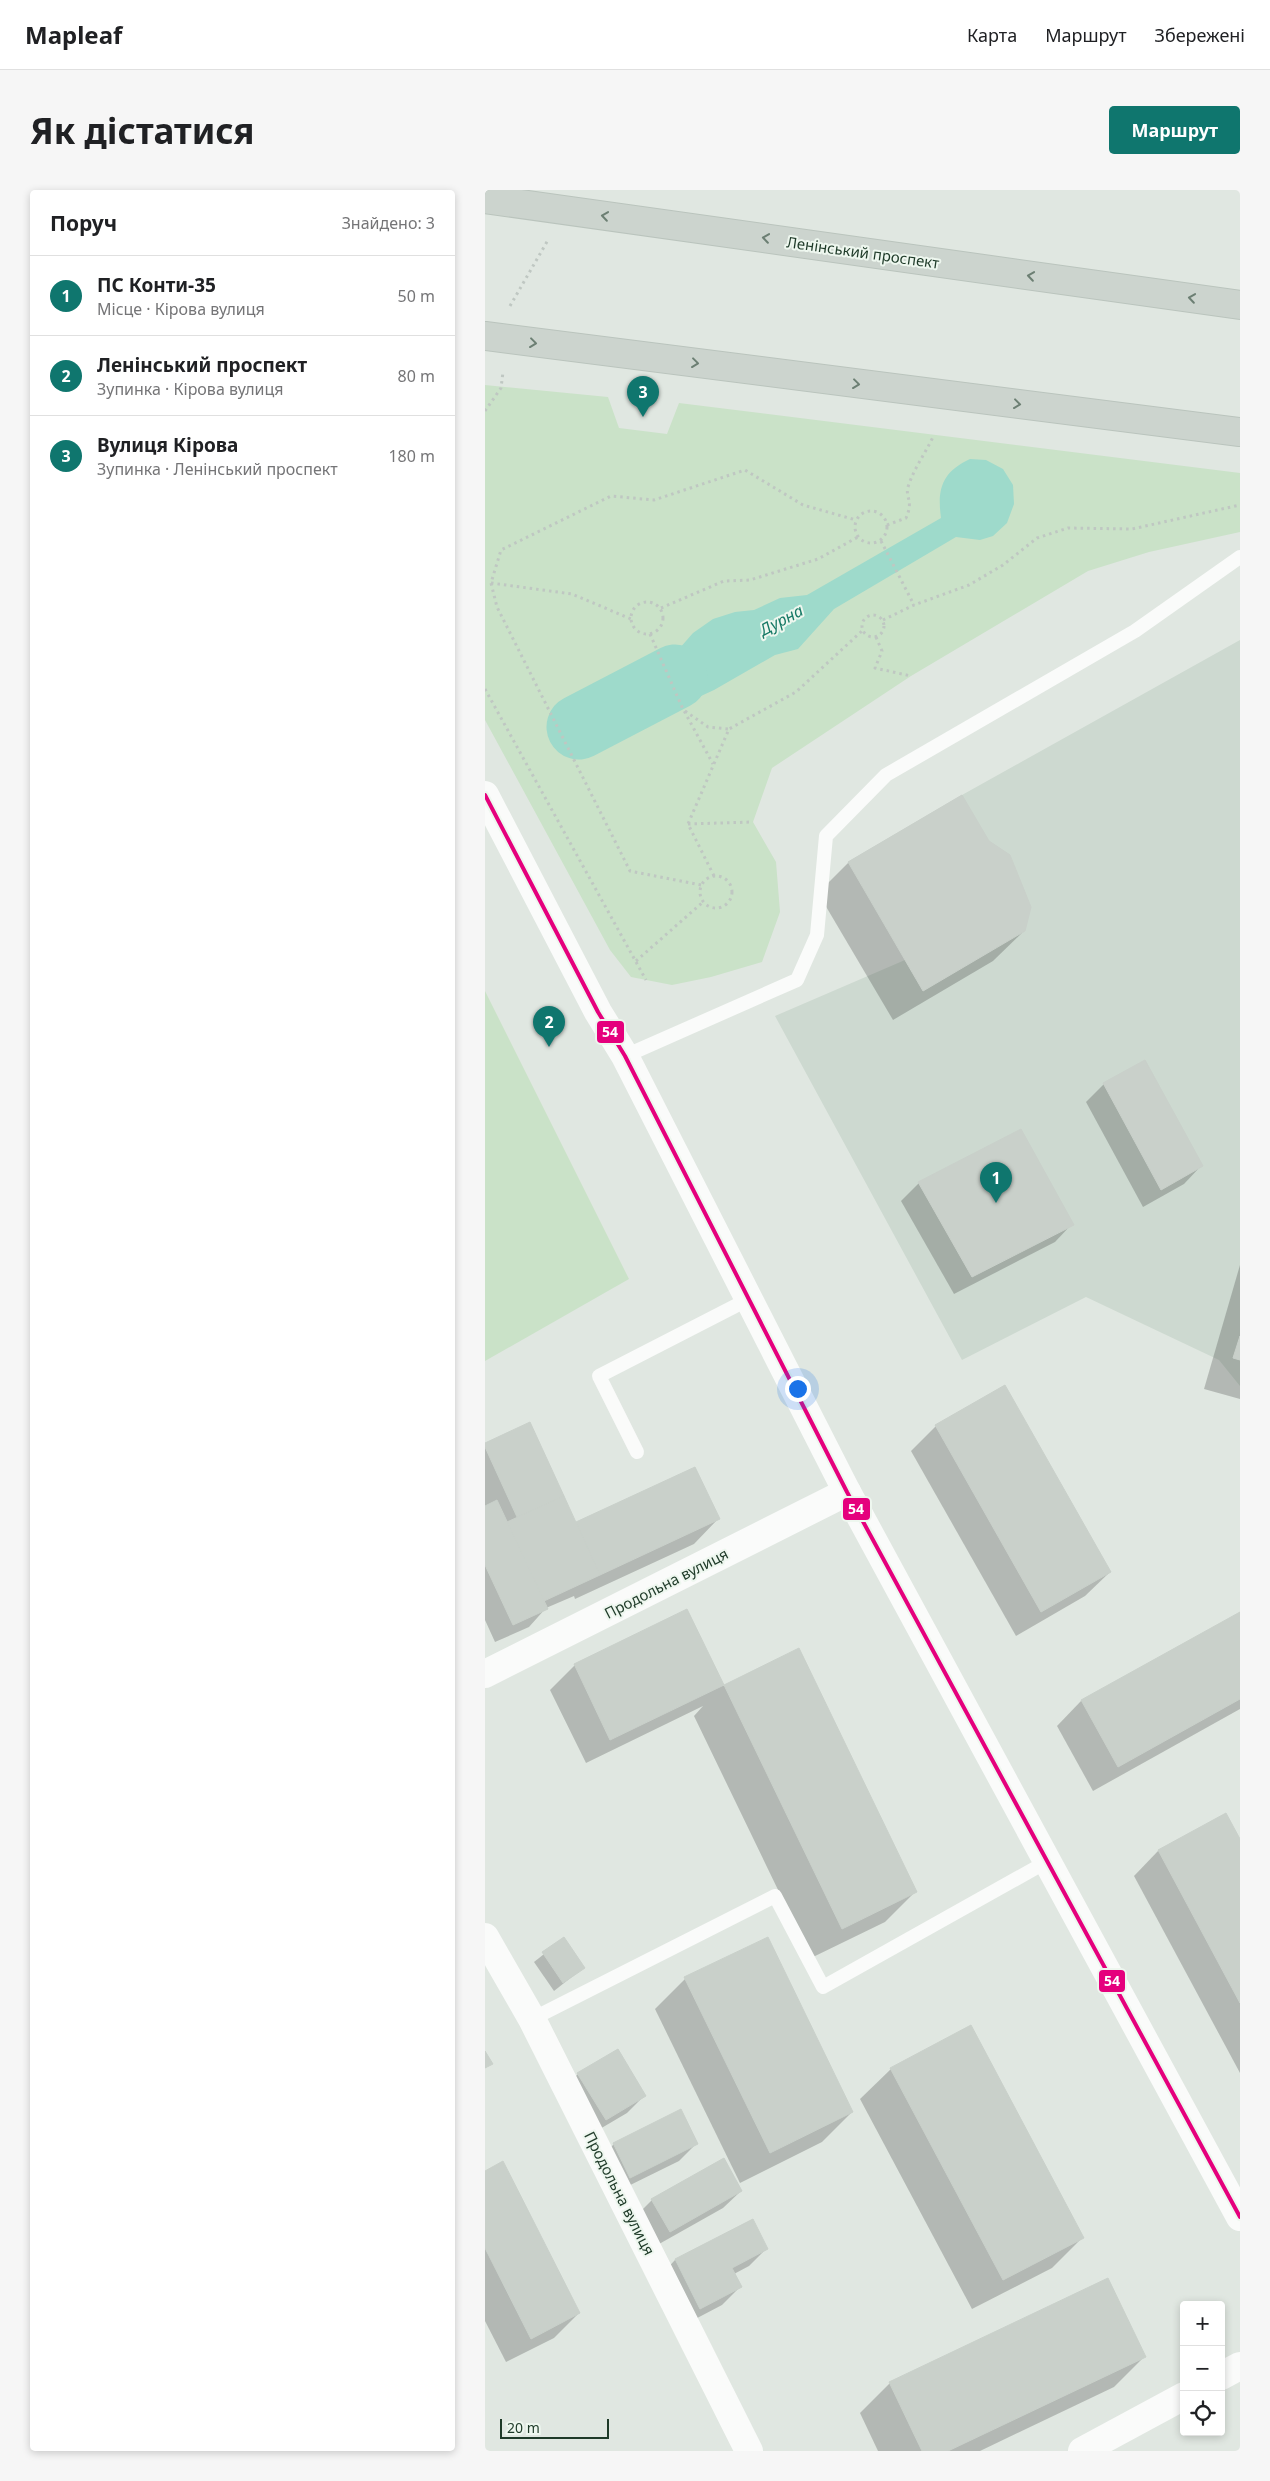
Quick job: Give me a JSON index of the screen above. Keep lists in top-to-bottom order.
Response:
{
  "streets": {
    "main road": ["Ленінський проспект"],
    "street": ["Продольна вулиця"]
  },
  "water": ["Дурна"],
  "lines": ["transit line 54"],
  "scale_bar": "20 m",
  "page": {
    "header": "Mapleaf",
    "nav": ["Карта", "Маршрут", "Збережені"],
    "buttons": "Маршрут",
    "title": "Як дістатися",
    "heading": ["Поруч", "Знайдено: 3"],
    "list": [
      {
        "mark": "1",
        "name": "ПС Конти-35",
        "note": "Місце · Кірова вулиця",
        "value": "50 m"
      },
      {
        "mark": "2",
        "name": "Ленінський проспект",
        "note": "Зупинка · Кірова вулиця",
        "value": "80 m"
      },
      {
        "mark": "3",
        "name": "Вулиця Кірова",
        "note": "Зупинка · Ленінський проспект",
        "value": "180 m"
      }
    ],
    "pins": ["3", "2", "1"],
    "map_buttons": ["+", "−"],
    "scale": "20 m"
  }
}
